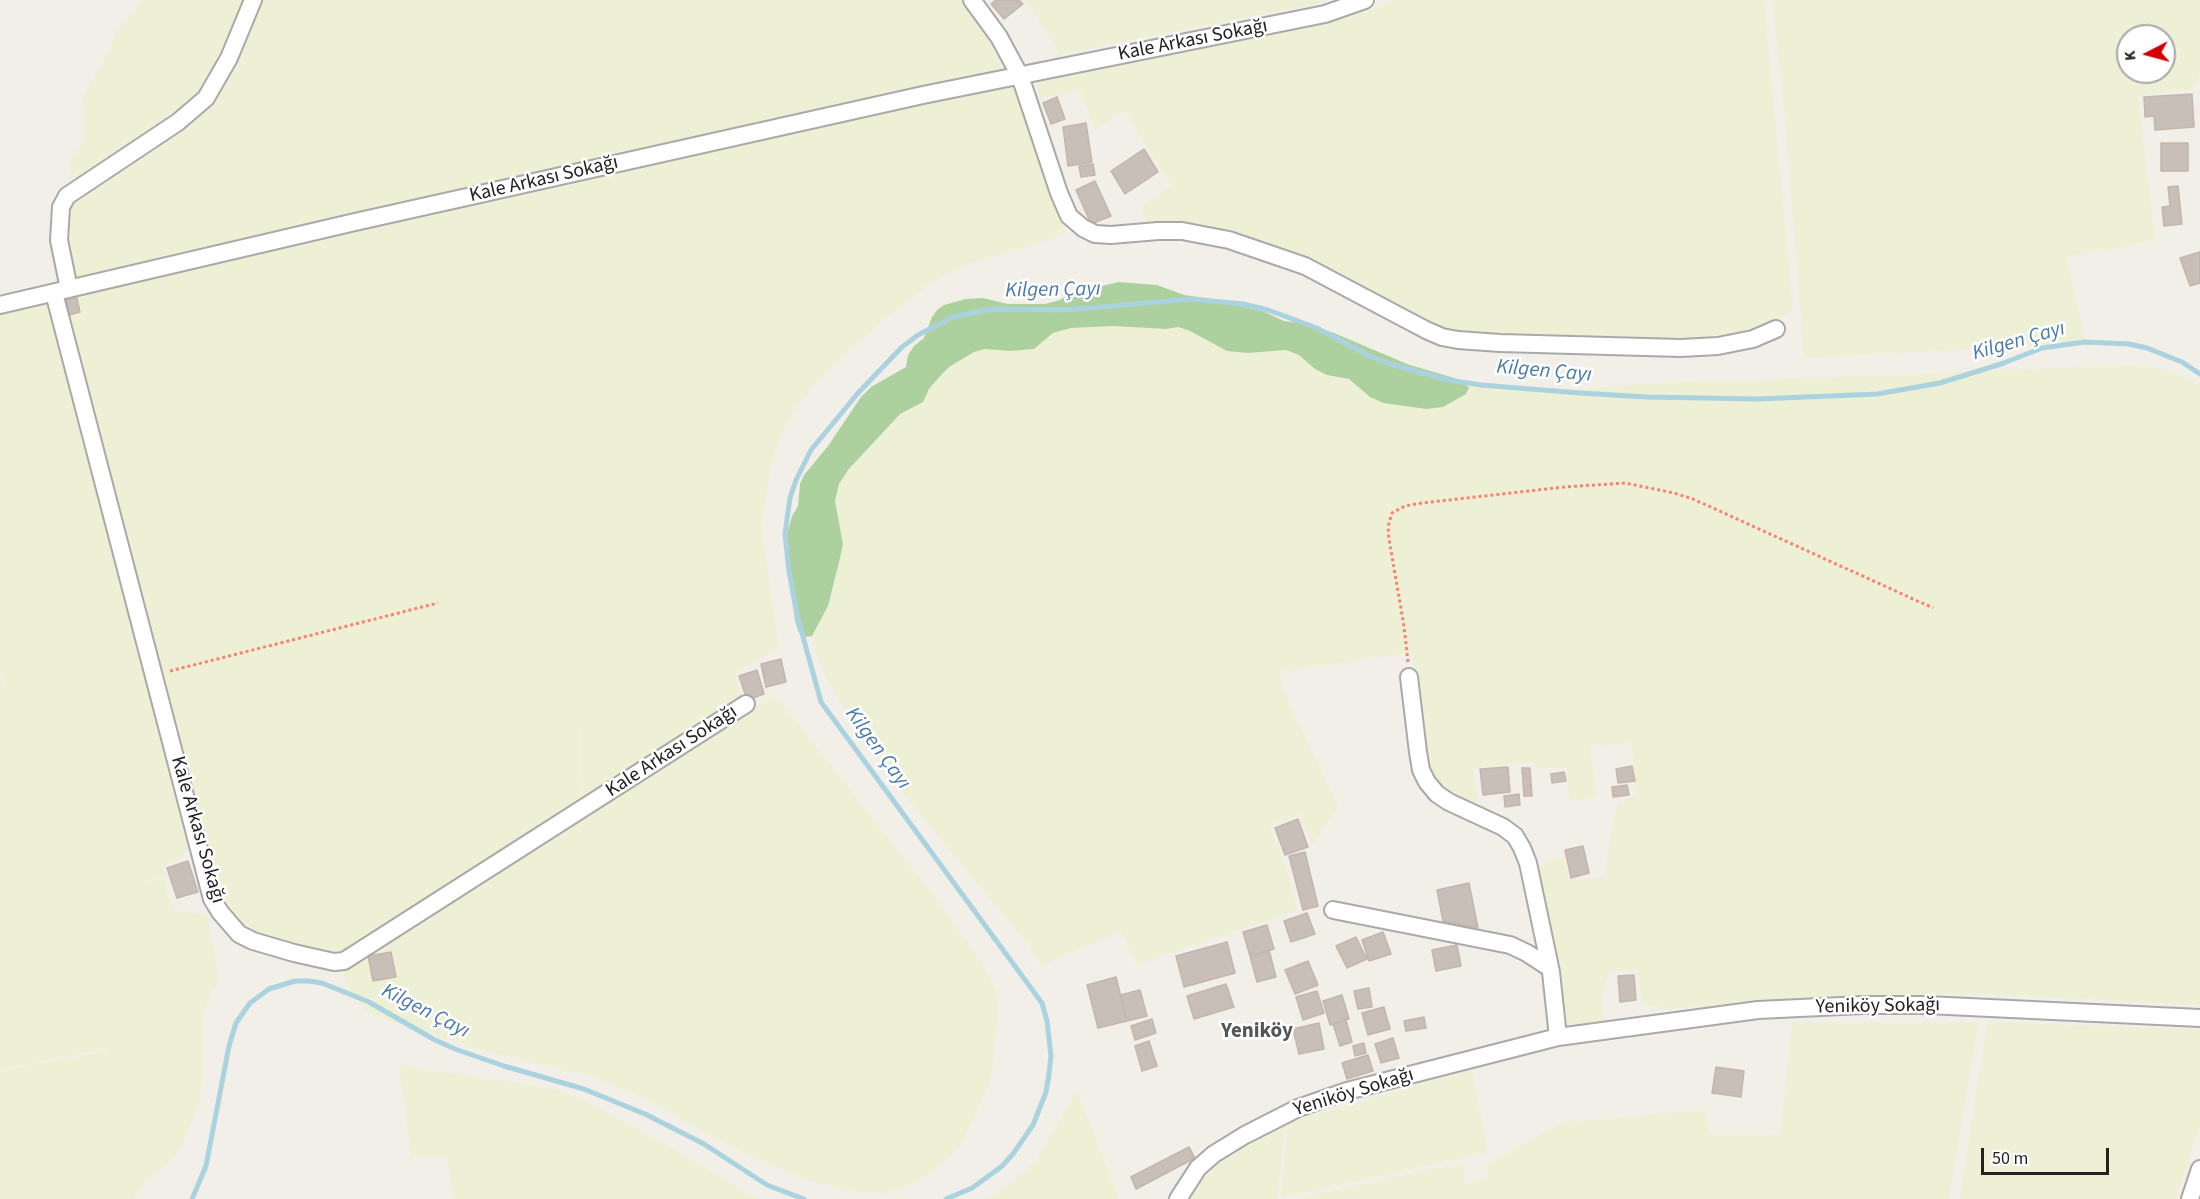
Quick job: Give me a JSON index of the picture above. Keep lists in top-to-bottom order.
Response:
{
  "streets": {
    "street": ["Kale Arkası Sokağı", "Yeniköy Sokağı"]
  },
  "districts": ["Yeniköy"],
  "water": ["Kilgen Çayı"],
  "scale_bar": "50 m",
  "north": "left"
}
